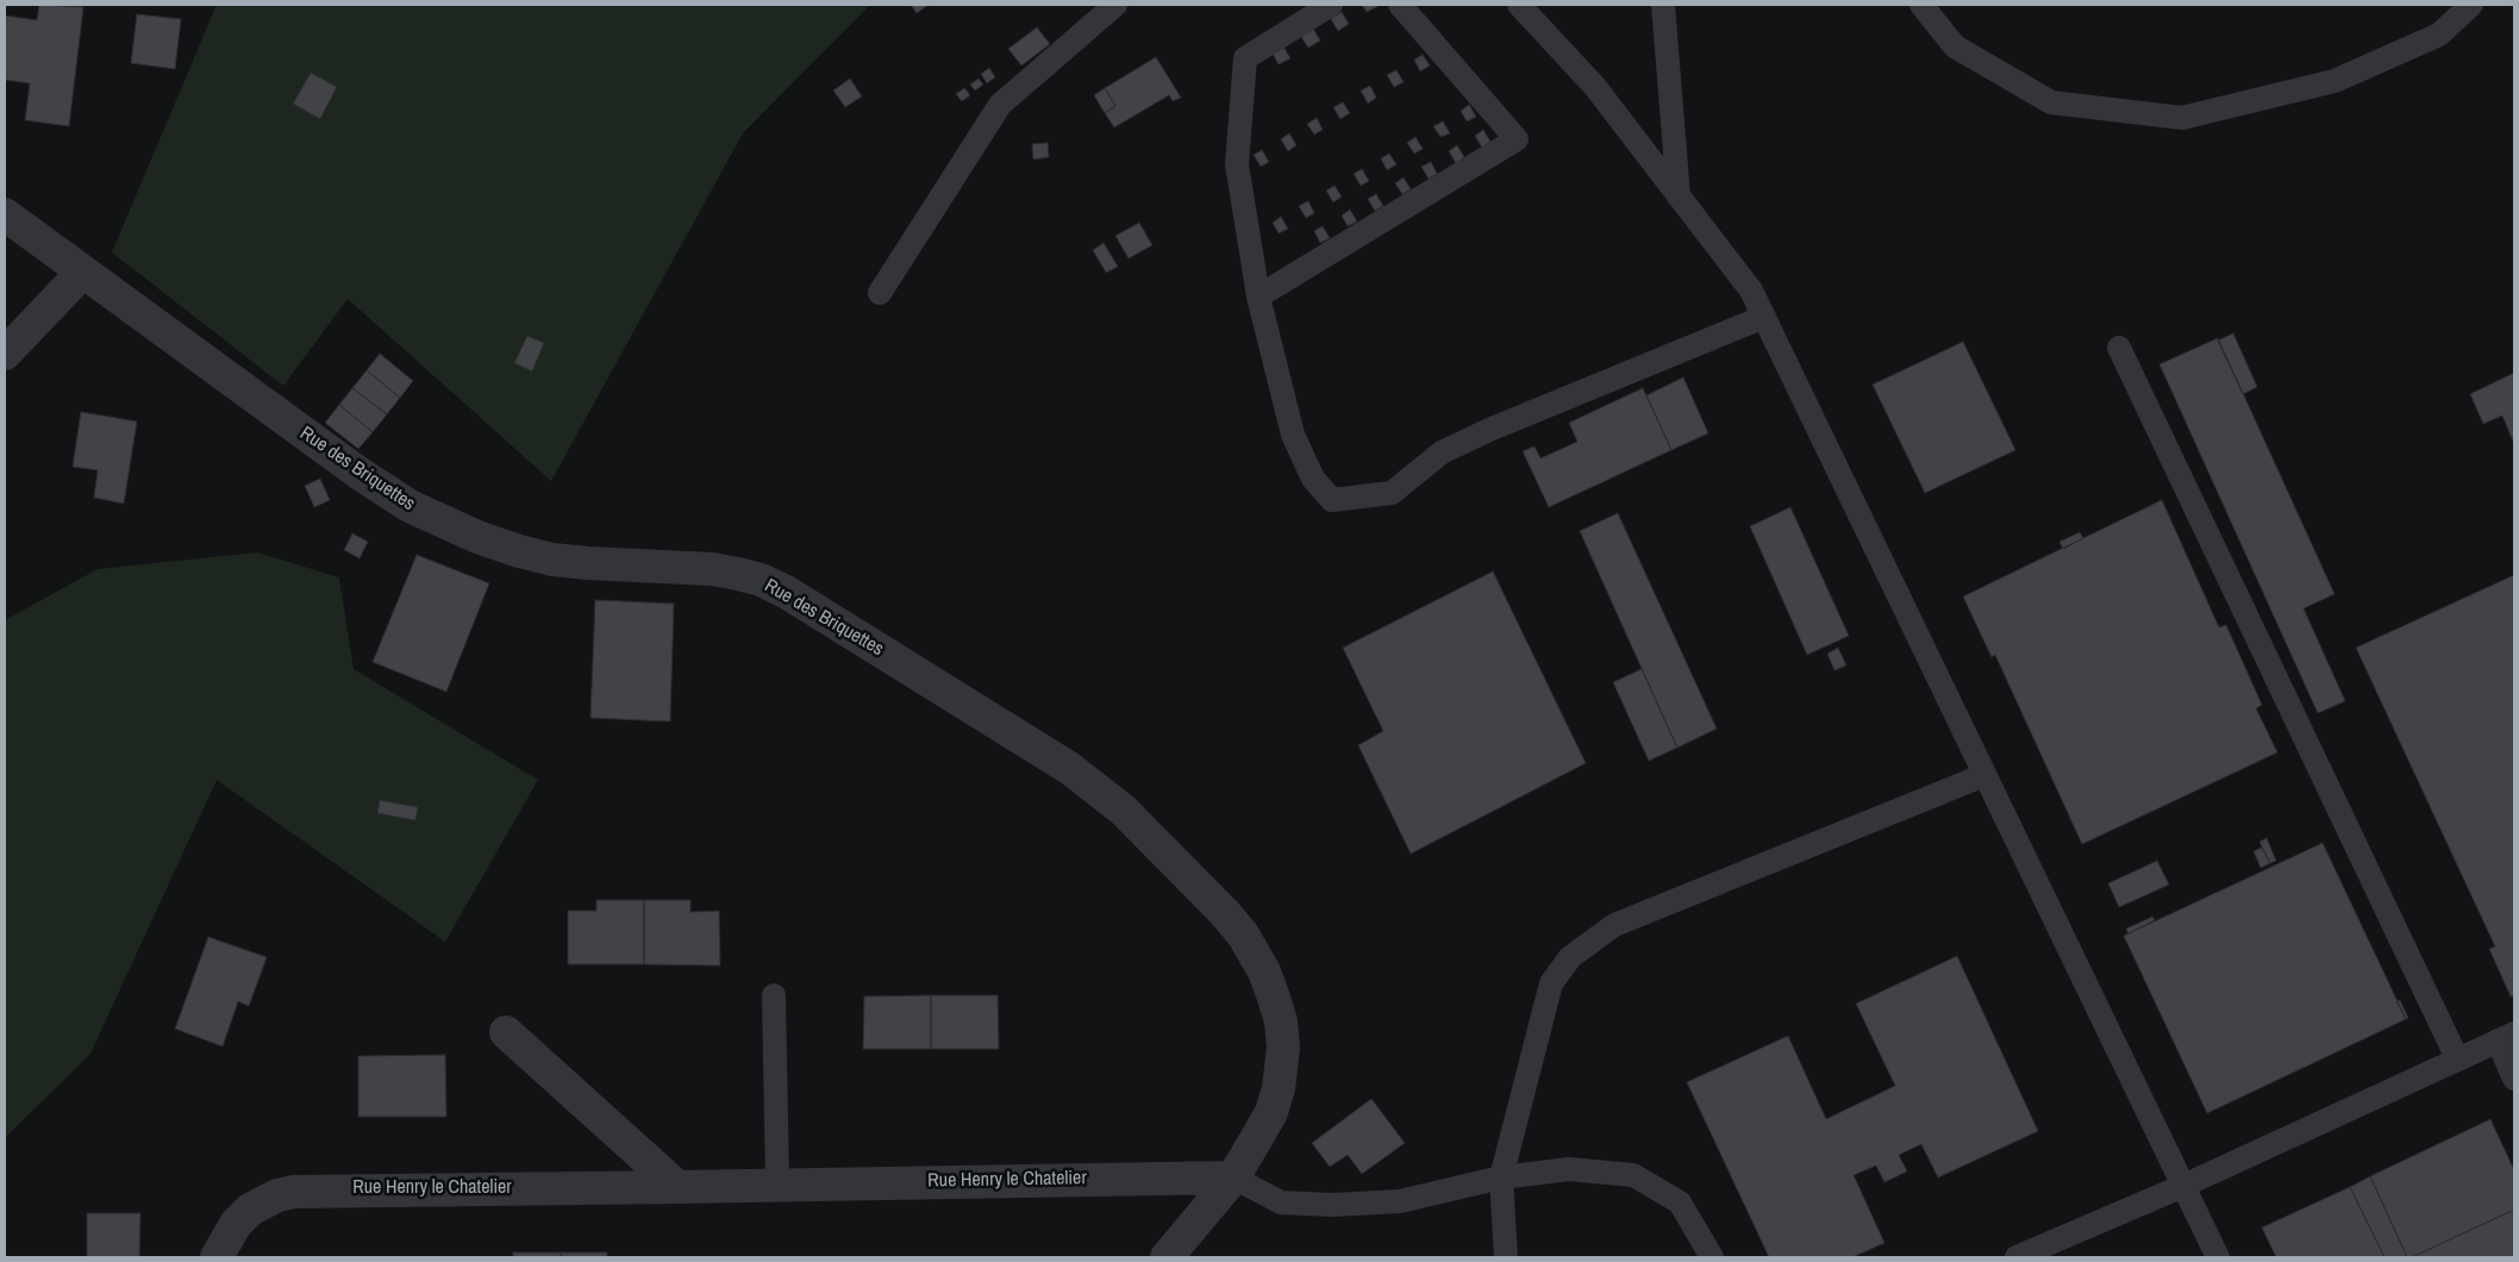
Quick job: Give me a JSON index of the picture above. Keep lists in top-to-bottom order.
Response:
{
  "streets": {
    "street": ["Rue des Briquettes", "Rue Henry le Chatelier"]
  },
  "crossings": [
    ["Rue des Briquettes", "Rue Henry le Chatelier"]
  ]
}
